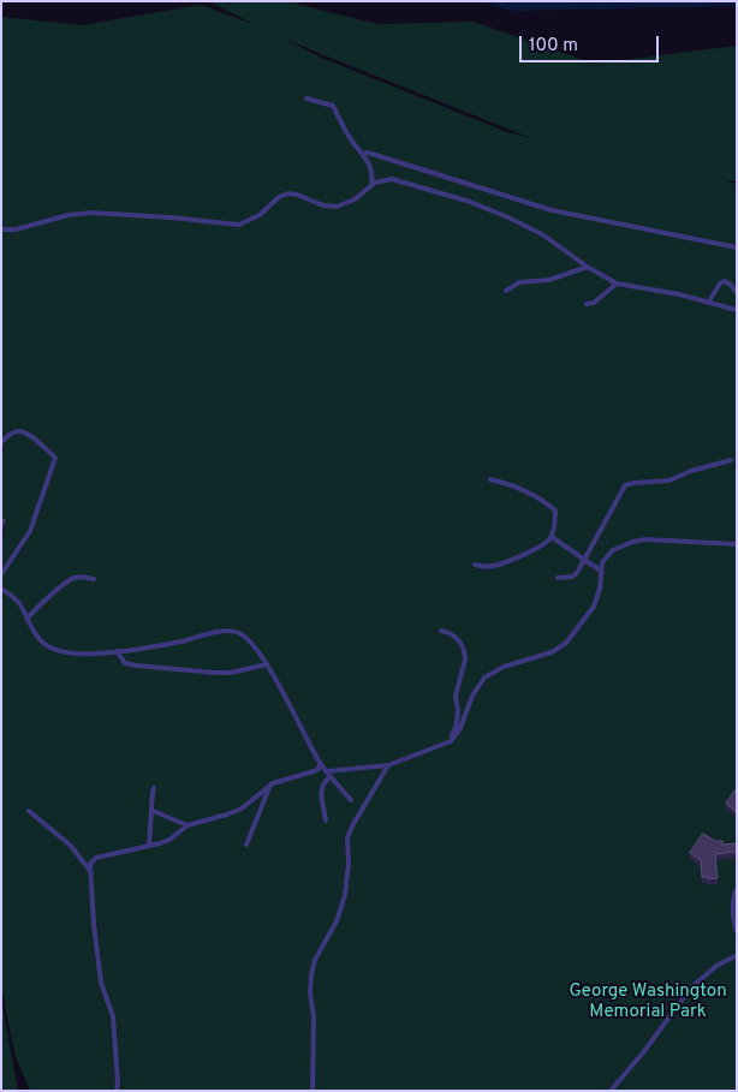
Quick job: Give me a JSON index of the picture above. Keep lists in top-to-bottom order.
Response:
{
  "parks": ["George Washington Memorial Park"],
  "scale_bar": "100 m"
}
